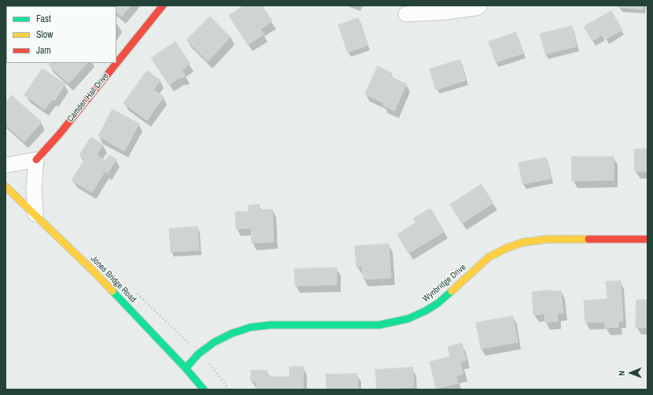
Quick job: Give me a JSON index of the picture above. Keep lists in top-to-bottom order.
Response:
{
  "streets": {
    "street": ["Camden Hall Drive", "Jones Bridge Road", "Wynbridge Drive"]
  },
  "crossings": [
    ["Jones Bridge Road", "Wynbridge Drive"]
  ],
  "legend": ["Fast", "Slow", "Jam"],
  "north": "left"
}
